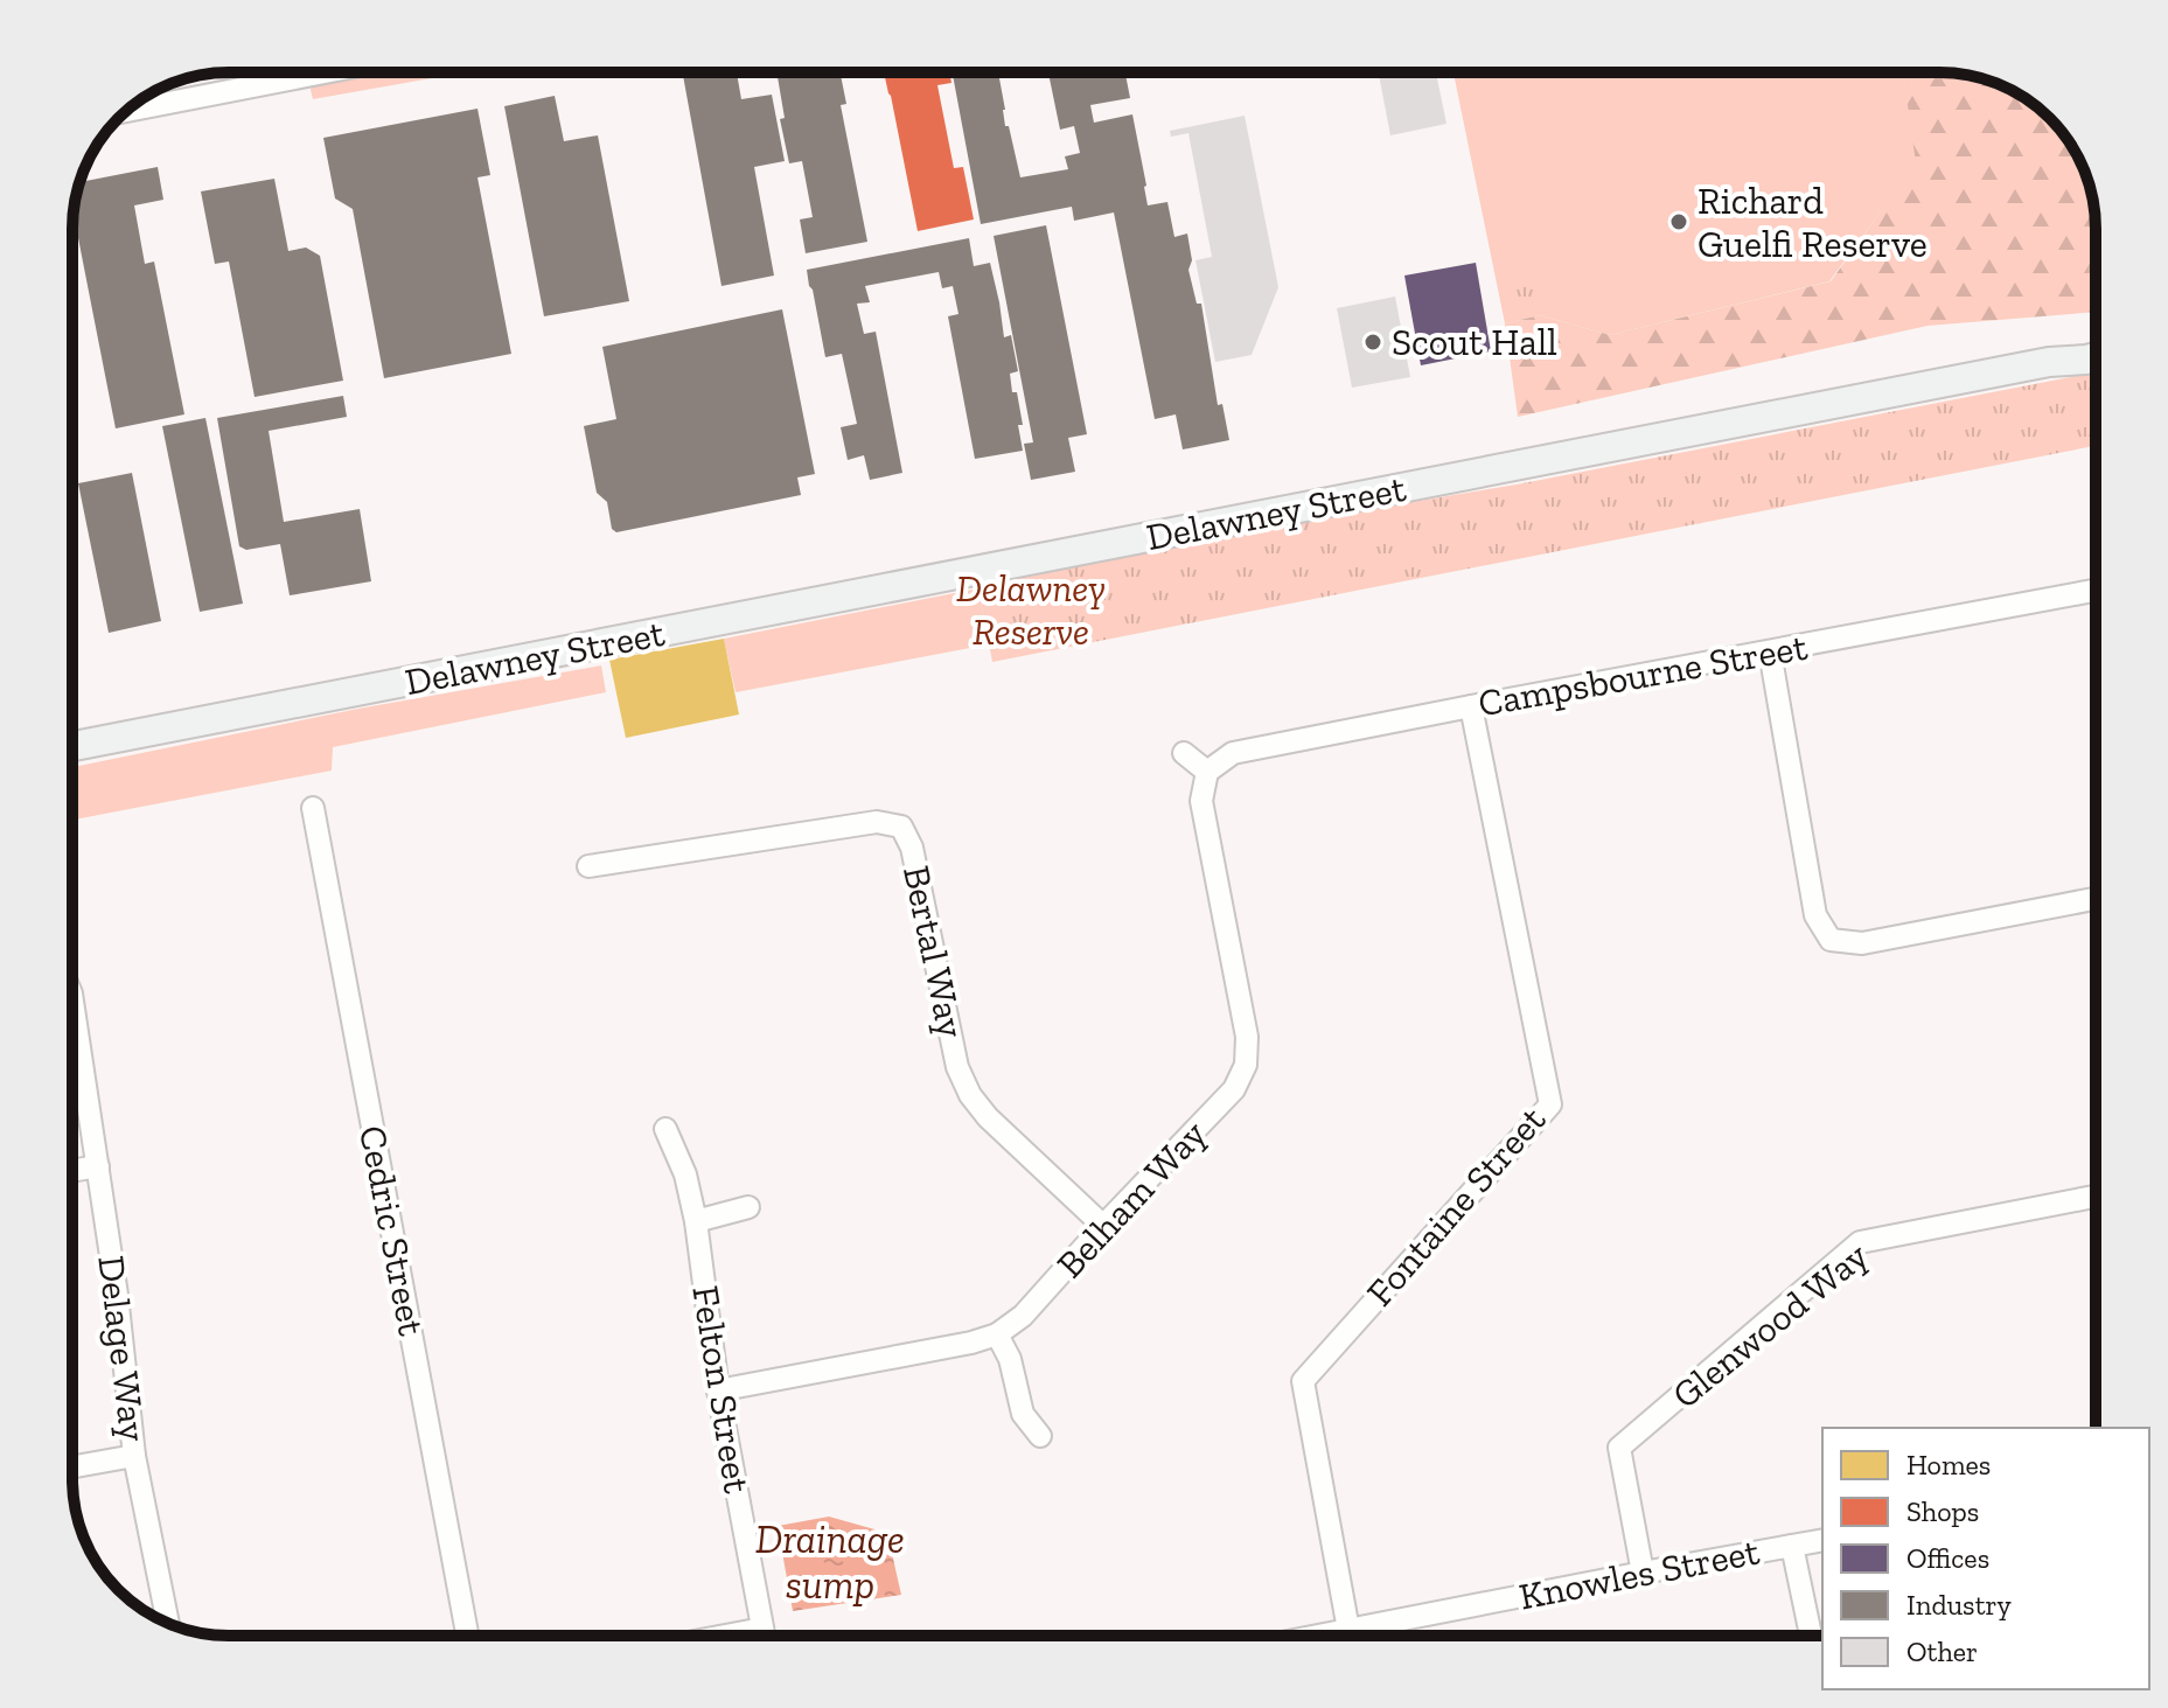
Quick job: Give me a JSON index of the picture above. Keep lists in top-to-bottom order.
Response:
{
  "streets": {
    "street": [
      "Delawney Street",
      "Campsbourne Street",
      "Bertal Way",
      "Belham Way",
      "Fontaine Street",
      "Cedric Street",
      "Glenwood Way",
      "Delage Way",
      "Felton Street",
      "Knowles Street"
    ]
  },
  "crossings": [
    ["Campsbourne Street", "Belham Way"],
    ["Campsbourne Street", "Fontaine Street"],
    ["Bertal Way", "Belham Way"],
    ["Belham Way", "Felton Street"],
    ["Fontaine Street", "Knowles Street"],
    ["Glenwood Way", "Knowles Street"]
  ],
  "water": ["Drainage sump"],
  "parks": ["Delawney Reserve"],
  "places": ["Richard Guelfi Reserve", "Scout Hall"],
  "legend": [
    "Homes",
    "Shops",
    "Offices",
    "Industry",
    "Other"
  ]
}
